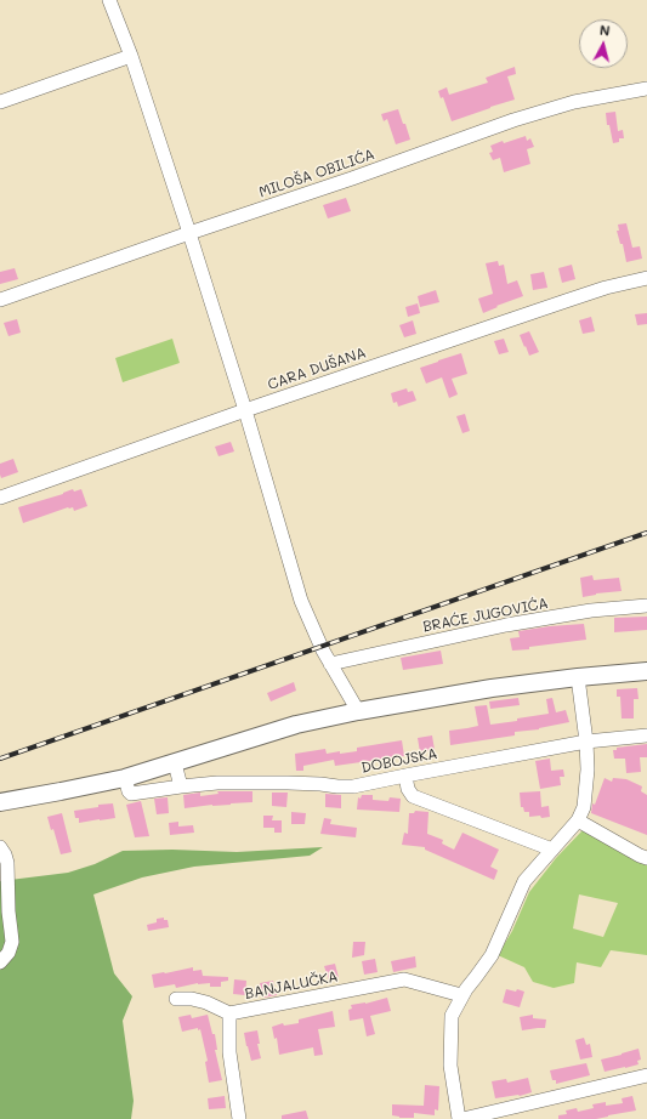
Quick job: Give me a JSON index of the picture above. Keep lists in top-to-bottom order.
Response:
{
  "streets": {
    "street": [
      "MILOŠA OBILIĆA",
      "CARA DUŠANA",
      "BRAĆE JUGOVIĆA",
      "DOBOJSKA",
      "BANJALUČKA"
    ]
  },
  "north": "top"
}
